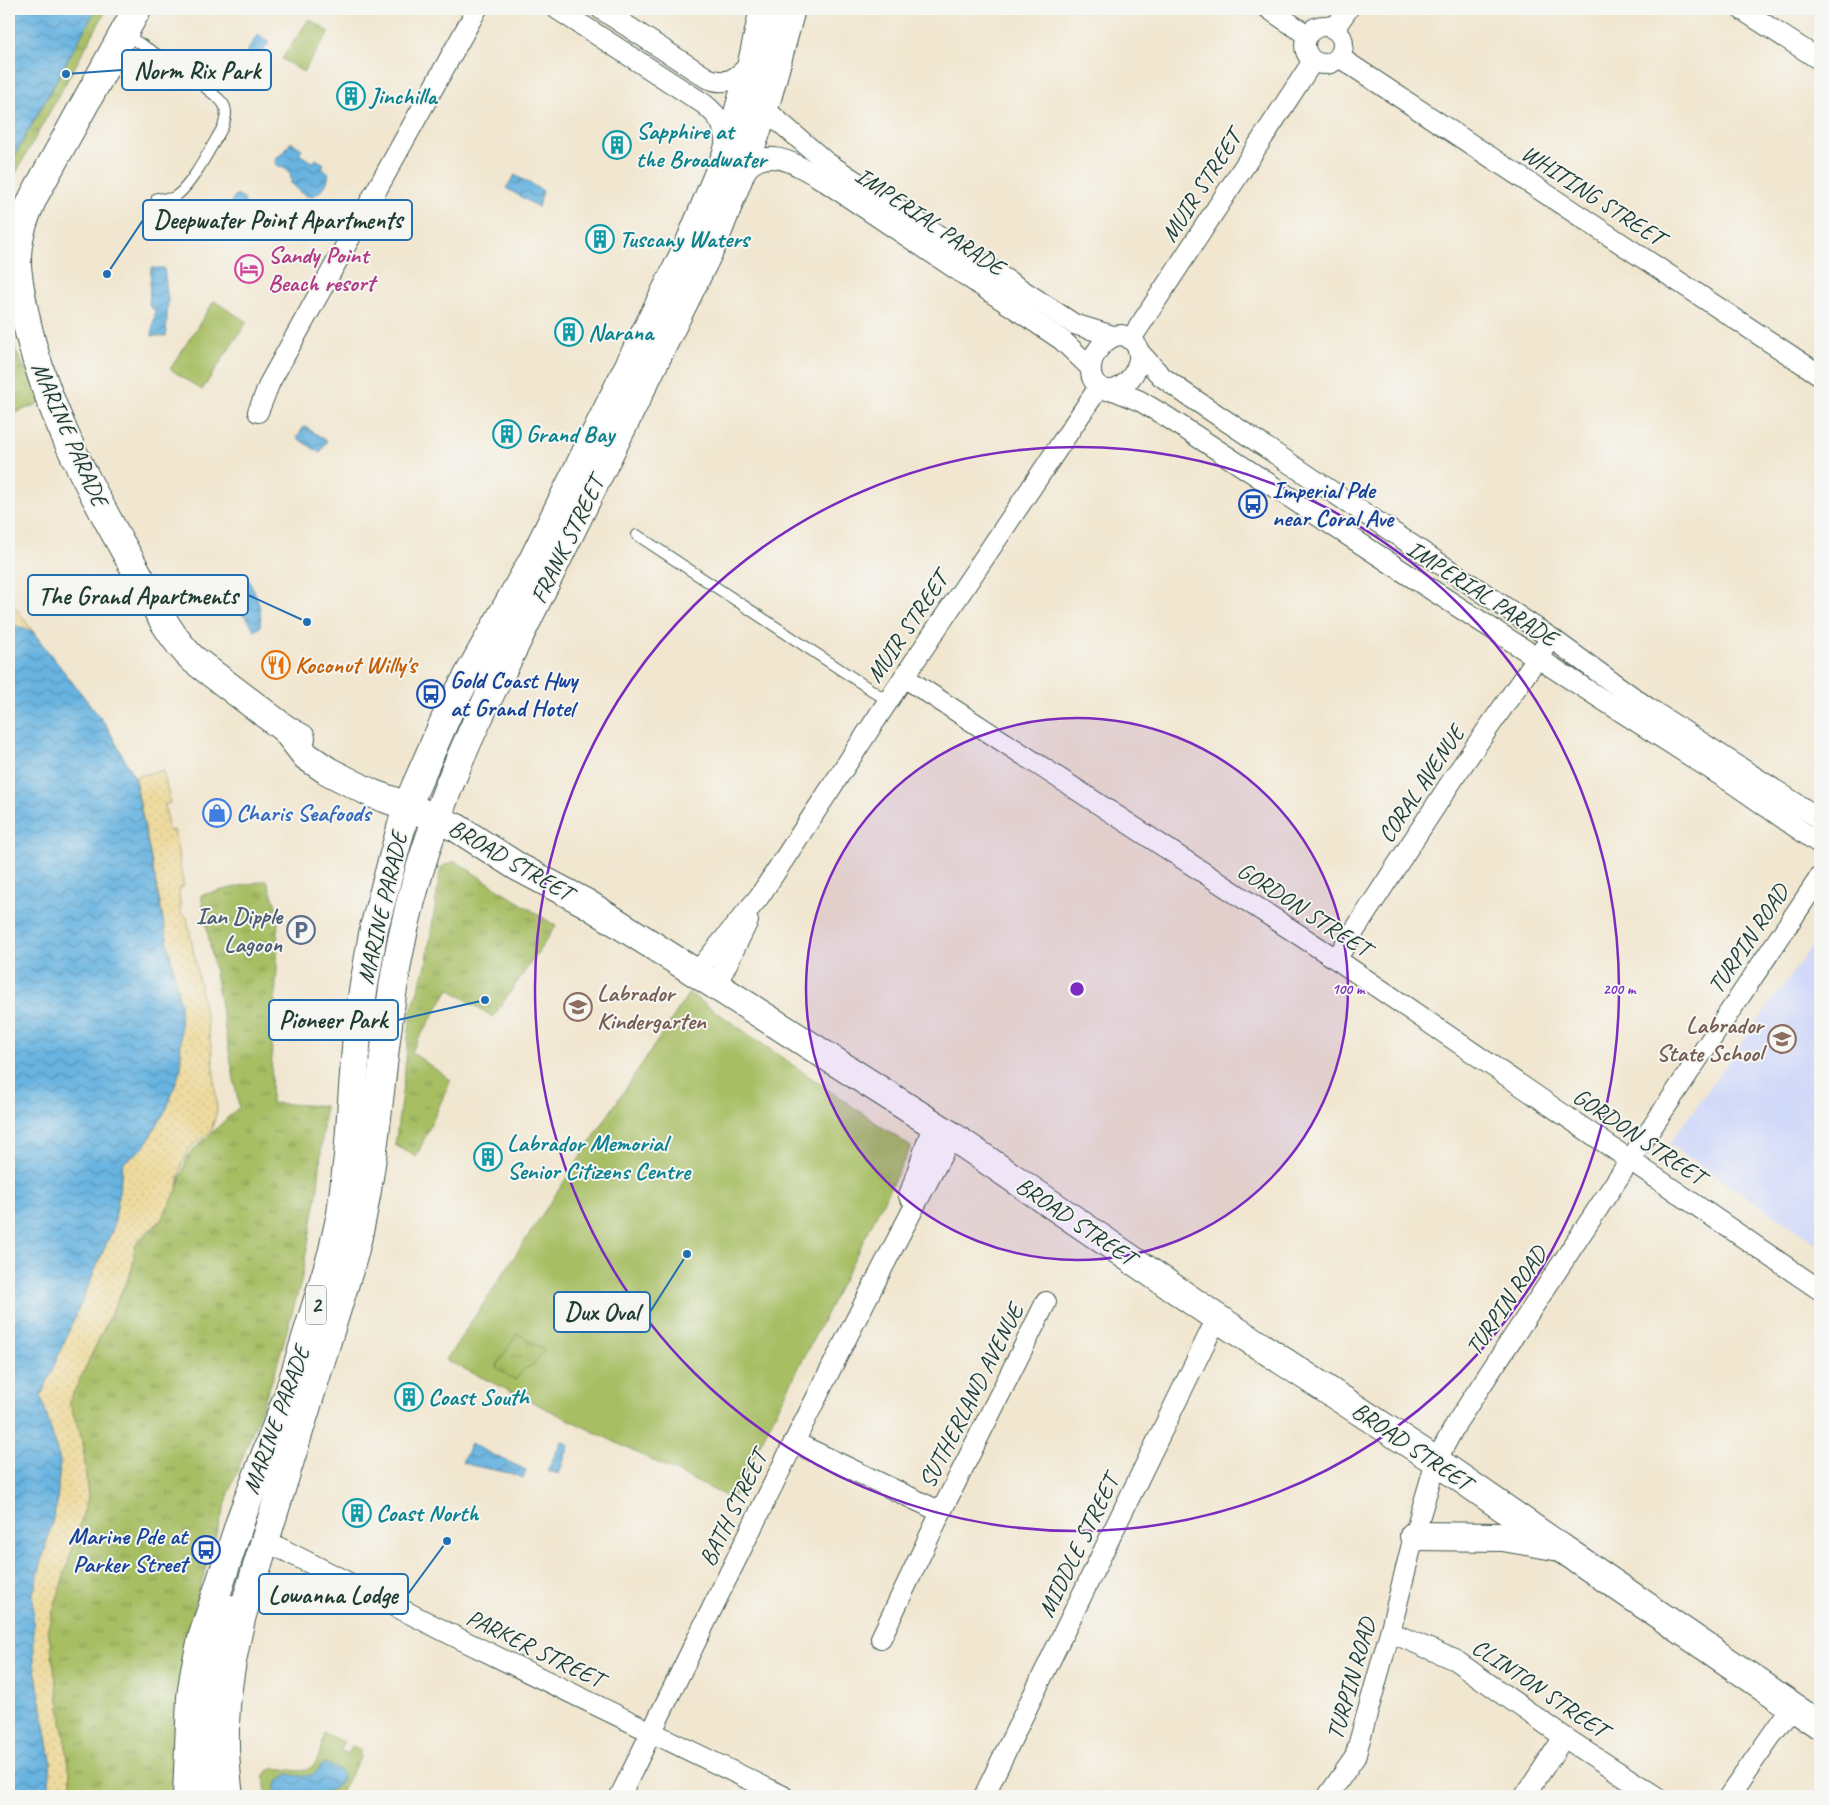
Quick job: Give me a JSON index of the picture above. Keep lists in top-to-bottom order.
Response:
{
  "streets": {
    "main road": [
      "MARINE PARADE",
      "FRANK STREET",
      "BROAD STREET",
      "2"
    ],
    "street": [
      "MUIR STREET",
      "WHITING STREET",
      "IMPERIAL PARADE",
      "CORAL AVENUE",
      "GORDON STREET",
      "TURPIN ROAD",
      "SUTHERLAND AVENUE",
      "BATH STREET",
      "MIDDLE STREET",
      "PARKER STREET",
      "CLINTON STREET"
    ]
  },
  "crossings": [
    ["MUIR STREET", "WHITING STREET"],
    ["MUIR STREET", "IMPERIAL PARADE"],
    ["MUIR STREET", "BROAD STREET"],
    ["MUIR STREET", "GORDON STREET"],
    ["IMPERIAL PARADE", "FRANK STREET"],
    ["IMPERIAL PARADE", "CORAL AVENUE"],
    ["MARINE PARADE", "FRANK STREET"],
    ["MARINE PARADE", "BROAD STREET"],
    ["MARINE PARADE", "PARKER STREET"],
    ["FRANK STREET", "BROAD STREET"],
    ["CORAL AVENUE", "GORDON STREET"],
    ["BROAD STREET", "TURPIN ROAD"],
    ["BROAD STREET", "BATH STREET"],
    ["BROAD STREET", "MIDDLE STREET"],
    ["GORDON STREET", "TURPIN ROAD"],
    ["TURPIN ROAD", "CLINTON STREET"],
    ["SUTHERLAND AVENUE", "BATH STREET"],
    ["BATH STREET", "PARKER STREET"]
  ],
  "places": {
    "other": [
      "Norm Rix Park",
      "Deepwater Point Apartments",
      "The Grand Apartments",
      "Pioneer Park",
      "Dux Oval",
      "Lowanna Lodge"
    ],
    "building": [
      "Jinchilla",
      "Sapphire at the Broadwater",
      "Tuscany Waters",
      "Narana",
      "Grand Bay",
      "Labrador Memorial Senior Citizens Centre",
      "Coast South",
      "Coast North"
    ],
    "hotel": ["Sandy Point Beach resort"],
    "bus stop": ["Imperial Pde near Coral Ave", "Gold Coast Hwy at Grand Hotel", "Marine Pde at Parker Street"],
    "restaurant": ["Koconut Willy's"],
    "shop": ["Charis Seafoods"],
    "parking": ["Ian Dipple Lagoon"],
    "school or university": ["Labrador Kindergarten", "Labrador State School"]
  },
  "rings": ["100 m", "200 m"]
}
